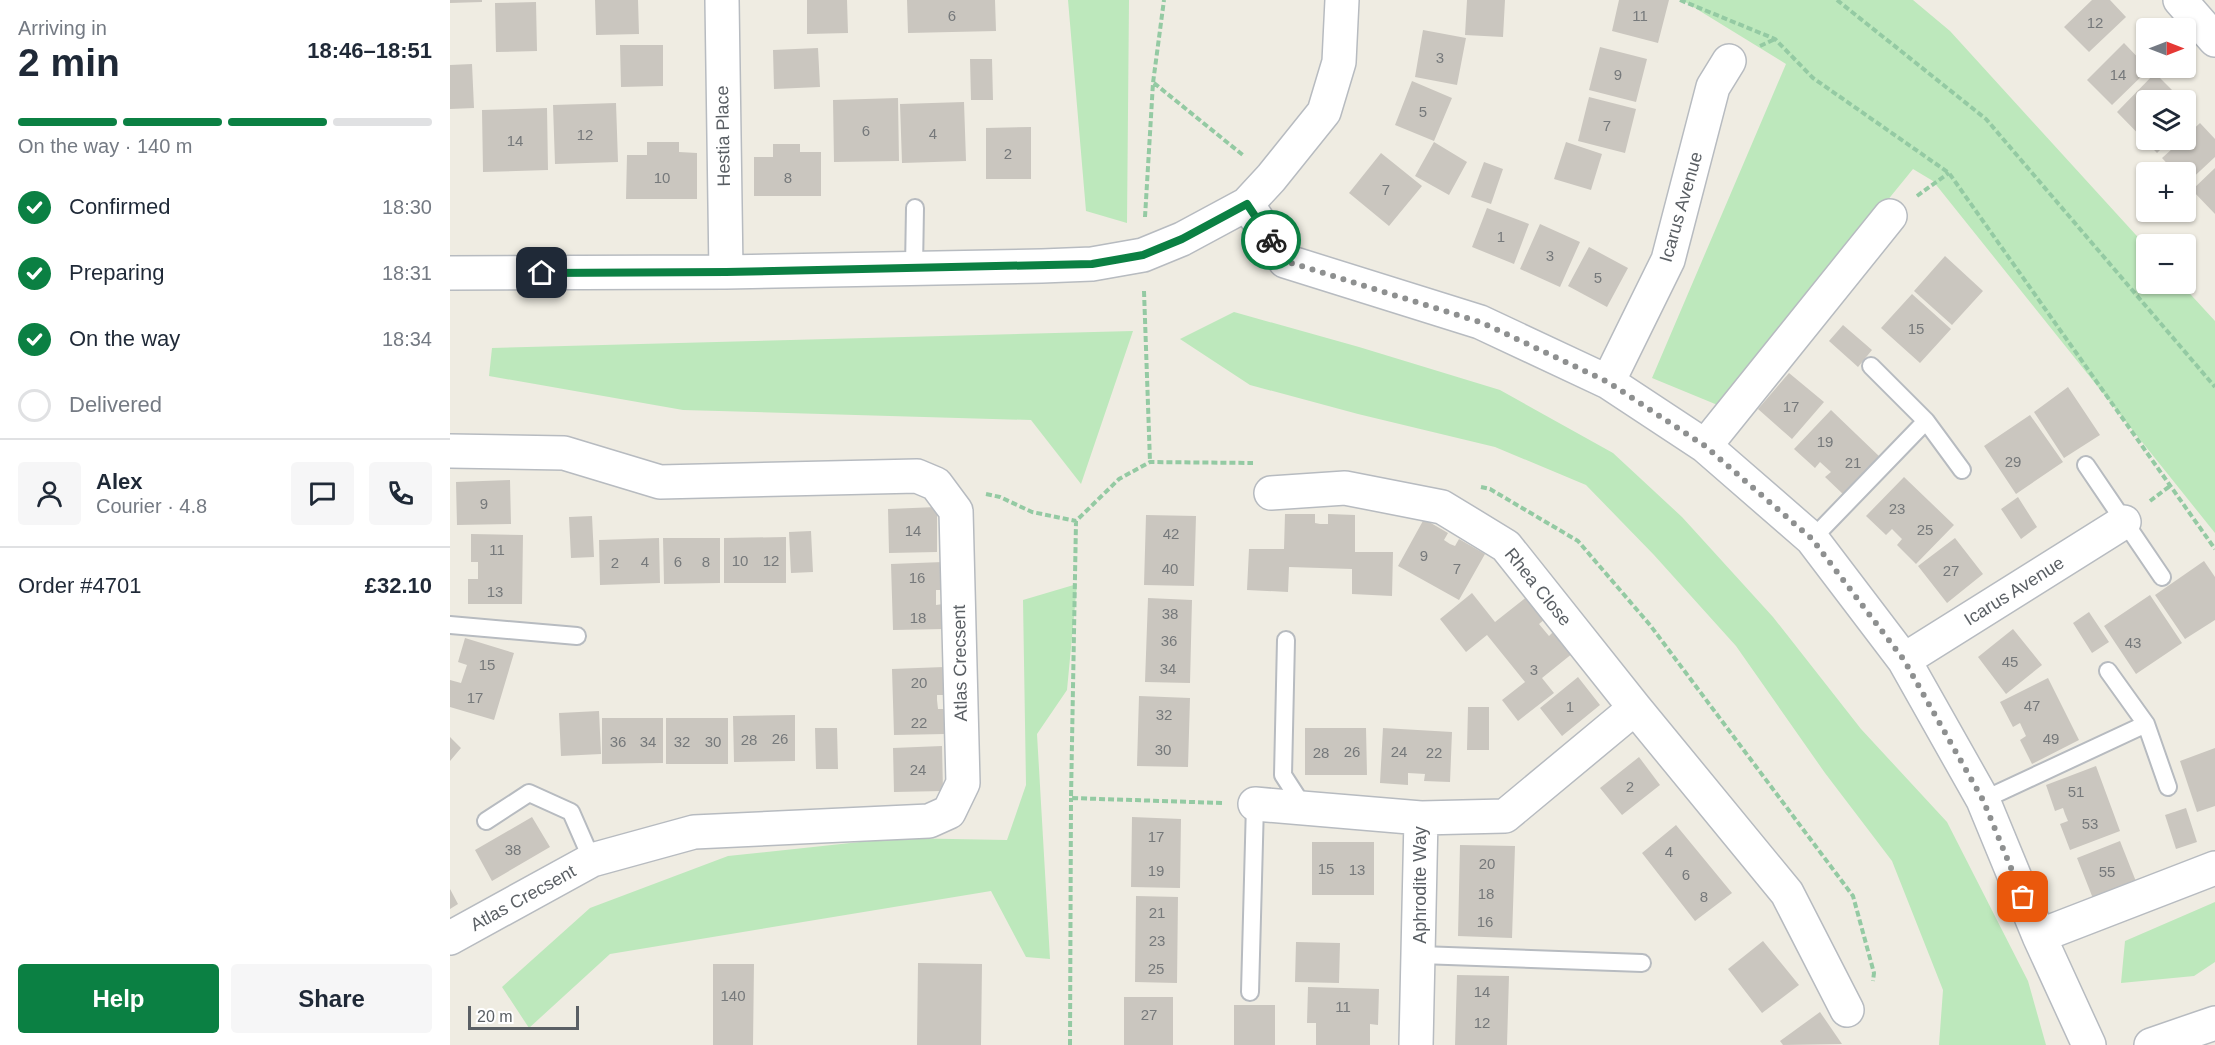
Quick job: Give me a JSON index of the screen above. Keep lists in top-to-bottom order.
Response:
{
  "streets": {
    "street": [
      "Hestia Place",
      "Icarus Avenue",
      "Rhea Close",
      "Atlas Crecsent",
      "Aphrodite Way"
    ]
  },
  "house_numbers": [
    "6",
    "11",
    "12",
    "3",
    "9",
    "14",
    "5",
    "7",
    "6",
    "4",
    "12",
    "14",
    "2",
    "10",
    "8",
    "7",
    "1",
    "3",
    "5",
    "15",
    "17",
    "19",
    "29",
    "21",
    "9",
    "23",
    "25",
    "14",
    "42",
    "11",
    "9",
    "10",
    "12",
    "4",
    "6",
    "8",
    "2",
    "40",
    "7",
    "27",
    "16",
    "13",
    "38",
    "18",
    "36",
    "43",
    "45",
    "15",
    "34",
    "3",
    "20",
    "17",
    "47",
    "1",
    "32",
    "22",
    "26",
    "49",
    "28",
    "36",
    "34",
    "32",
    "30",
    "30",
    "26",
    "24",
    "28",
    "22",
    "24",
    "2",
    "51",
    "53",
    "17",
    "38",
    "4",
    "20",
    "15",
    "13",
    "19",
    "55",
    "6",
    "18",
    "8",
    "21",
    "16",
    "23",
    "25",
    "14",
    "140",
    "11",
    "27",
    "12"
  ],
  "scale_bar": "20 m",
  "north": "right",
  "page": {
    "heading": ["2 min", "Arriving in", "18:46–18:51"],
    "panel": [
      "Alex",
      "Courier · 4.8",
      "Order #4701",
      "£32.10"
    ],
    "map_buttons": ["+", "−"],
    "bar": "On the way · 140 m",
    "list": [
      ["Confirmed", "18:30"],
      ["Preparing", "18:31"],
      ["On the way", "18:34"],
      "Delivered"
    ],
    "buttons": ["Help", "Share"],
    "scale": "20 m"
  }
}
